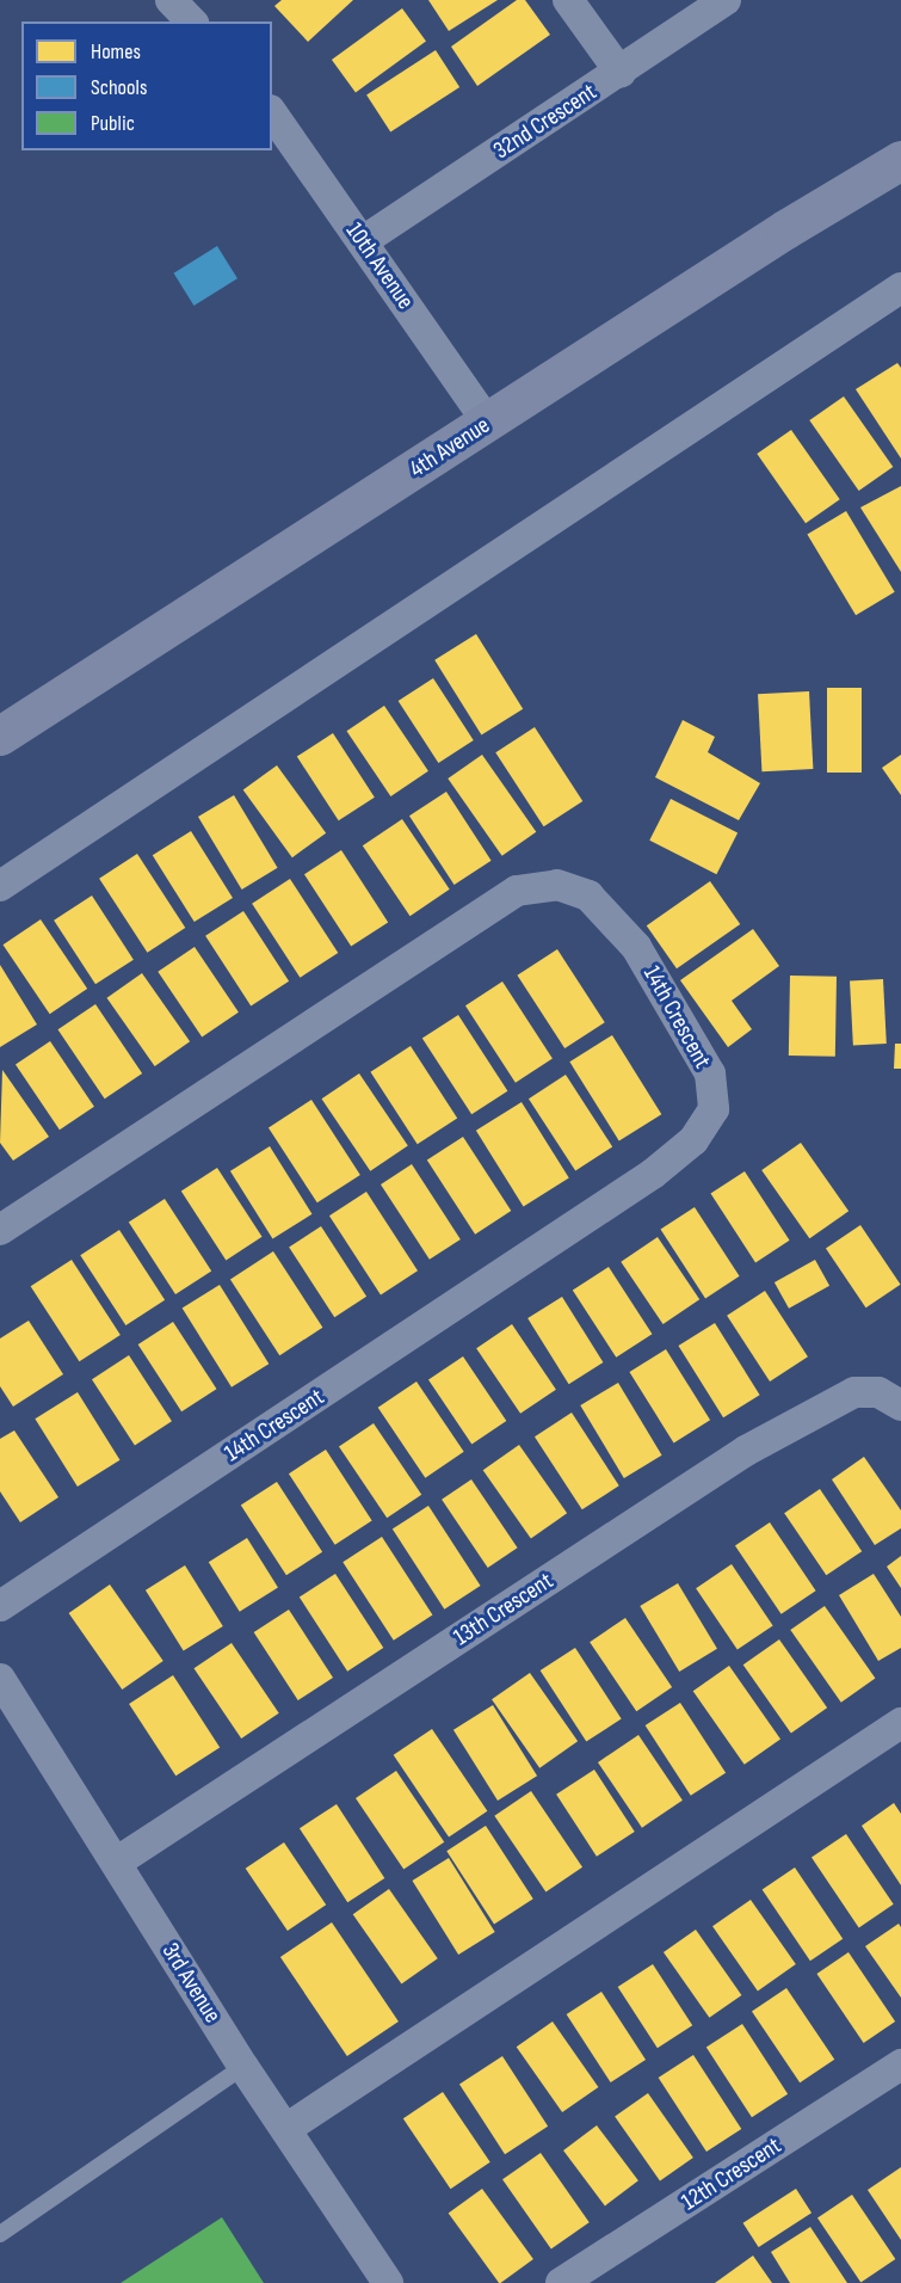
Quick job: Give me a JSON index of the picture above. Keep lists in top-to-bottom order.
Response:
{
  "streets": {
    "street": [
      "32nd Crescent",
      "10th Avenue",
      "4th Avenue",
      "14th Crescent",
      "13th Crescent",
      "3rd Avenue",
      "12th Crescent"
    ]
  },
  "crossings": [
    ["32nd Crescent", "10th Avenue"],
    ["10th Avenue", "4th Avenue"],
    ["13th Crescent", "3rd Avenue"]
  ],
  "legend": ["Homes", "Schools", "Public"]
}
